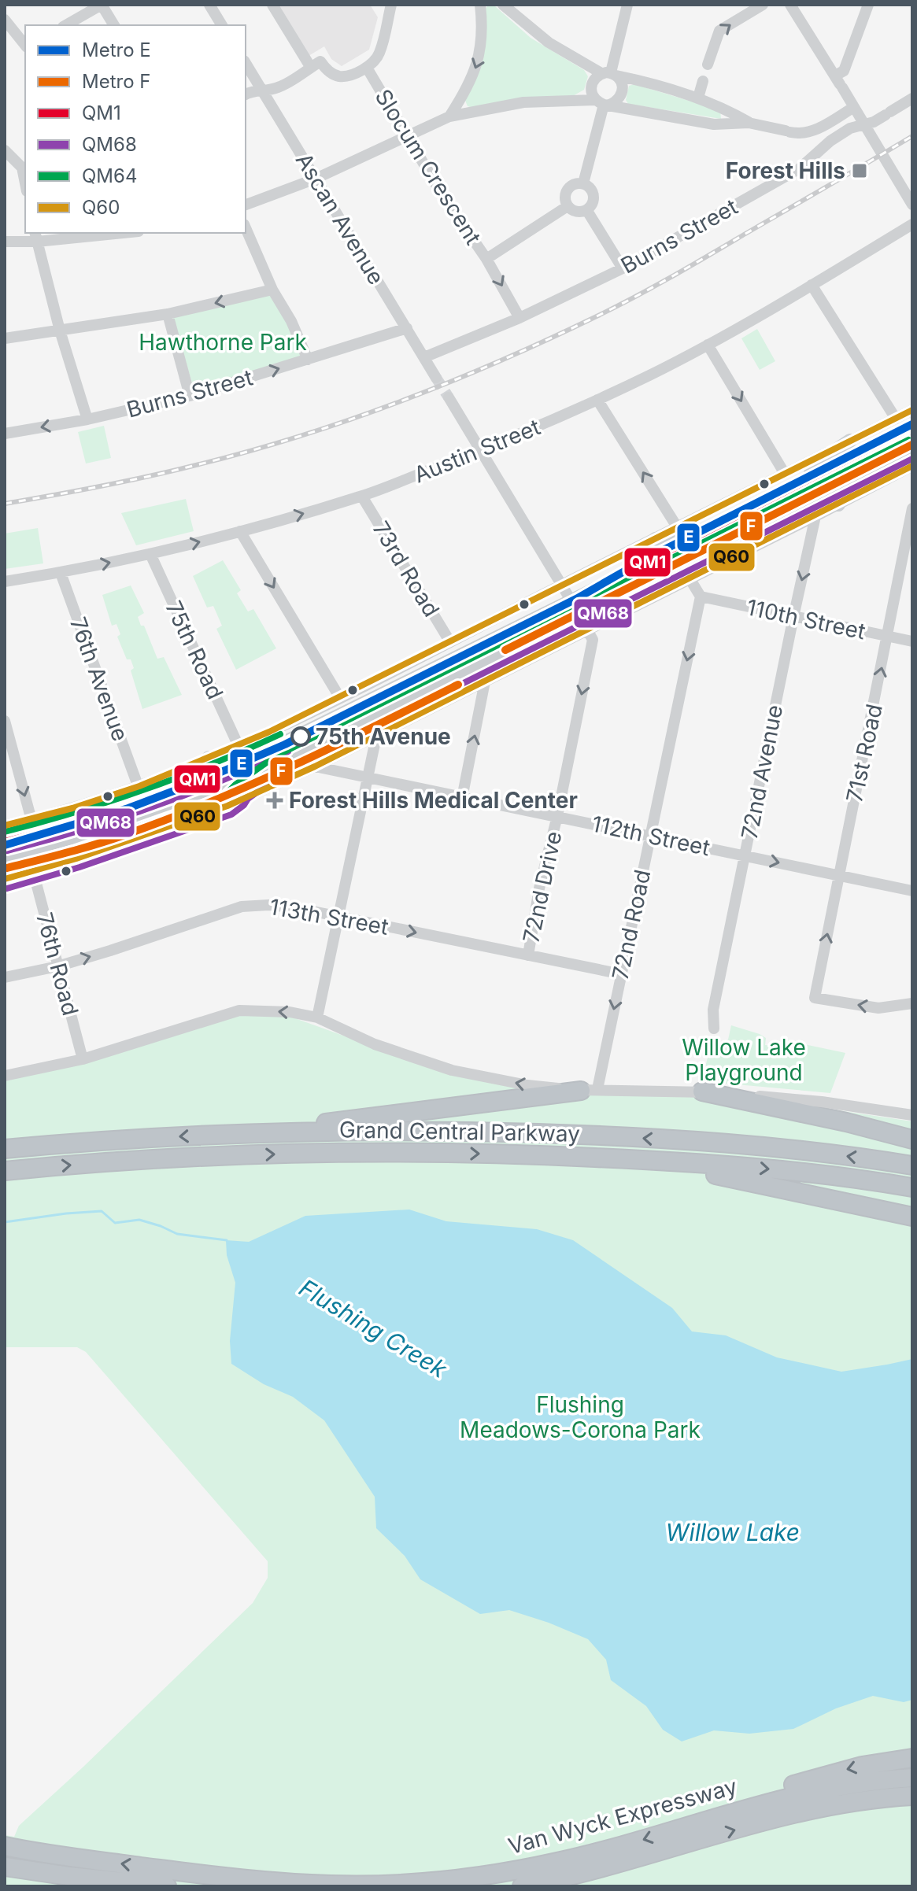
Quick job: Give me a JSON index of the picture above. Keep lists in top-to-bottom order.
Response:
{
  "streets": {
    "highway": ["Grand Central Parkway", "Van Wyck Expressway"],
    "street": [
      "Slocum Crescent",
      "Ascan Avenue",
      "Burns Street",
      "Austin Street",
      "73rd Road",
      "110th Street",
      "75th Road",
      "76th Avenue",
      "71st Road",
      "72nd Avenue",
      "112th Street",
      "72nd Drive",
      "113th Street",
      "72nd Road",
      "76th Road"
    ]
  },
  "crossings": [
    ["Slocum Crescent", "Burns Street"],
    ["Ascan Avenue", "Burns Street"],
    ["Austin Street", "73rd Road"],
    ["Austin Street", "75th Road"],
    ["Austin Street", "76th Avenue"],
    ["110th Street", "71st Road"],
    ["110th Street", "72nd Avenue"],
    ["110th Street", "72nd Road"],
    ["71st Road", "112th Street"],
    ["72nd Avenue", "112th Street"],
    ["112th Street", "72nd Drive"],
    ["112th Street", "72nd Road"],
    ["72nd Drive", "113th Street"],
    ["113th Street", "72nd Road"],
    ["113th Street", "76th Road"],
    ["72nd Road", "Grand Central Parkway"],
    ["76th Road", "Grand Central Parkway"]
  ],
  "one_way": ["72nd Road"],
  "water": ["Flushing Creek", "Willow Lake"],
  "parks": ["Hawthorne Park", "Willow Lake Playground", "Flushing Meadows-Corona Park"],
  "places": {
    "transit": ["Forest Hills"],
    "other": ["75th Avenue"],
    "health": ["Forest Hills Medical Center"]
  },
  "lines": [
    "transit line Q60",
    "metro line E",
    "transit line QM1",
    "transit line QM64",
    "metro line F",
    "transit line QM68"
  ],
  "legend": [
    "Metro E",
    "Metro F",
    "QM1",
    "QM68",
    "QM64",
    "Q60"
  ]
}
